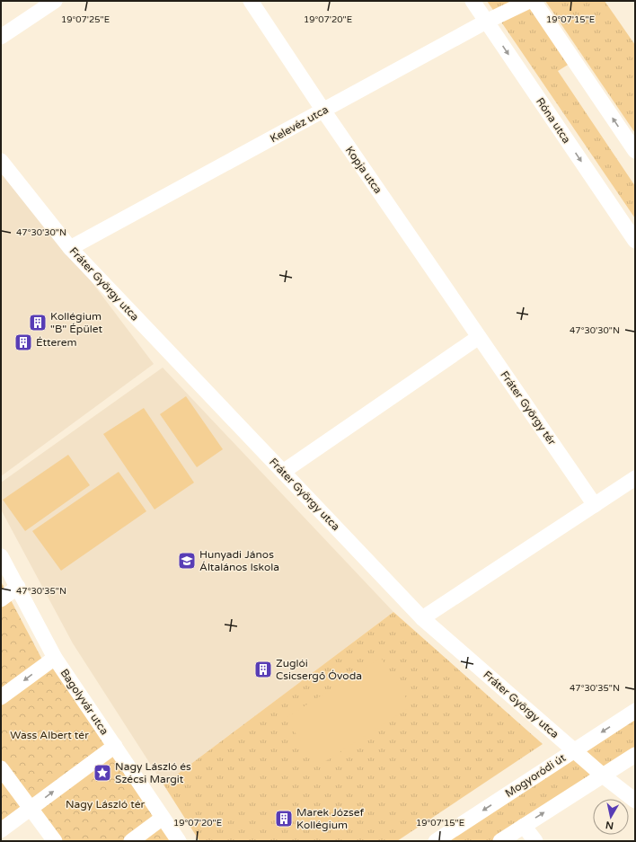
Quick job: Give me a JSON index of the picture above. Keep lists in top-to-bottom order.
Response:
{
  "streets": {
    "street": [
      "Róna utca",
      "Kelevéz utca",
      "Kopja utca",
      "Fráter György utca",
      "Fráter György tér",
      "Bagolyvár utca",
      "Mogyoródi út"
    ]
  },
  "crossings": [
    ["Róna utca", "Kelevéz utca"],
    ["Kelevéz utca", "Kopja utca"],
    ["Kelevéz utca", "Fráter György utca"],
    ["Kopja utca", "Fráter György tér"],
    ["Fráter György utca", "Mogyoródi út"]
  ],
  "parks": ["Wass Albert tér", "Nagy László tér"],
  "places": {
    "building": [
      "Kollégium \"B\" Épület",
      "Étterem",
      "Zuglói Csicsergő Óvoda",
      "Marek József Kollégium"
    ],
    "school or university": ["Hunyadi János Általános Iskola"],
    "place": ["Nagy László és Szécsi Margit"]
  },
  "north": "bottom",
  "coordinates": [
    "19°07'25\"E",
    "19°07'20\"E",
    "19°07'15\"E",
    "47°30'30\"N",
    "47°30'35\"N"
  ]
}
